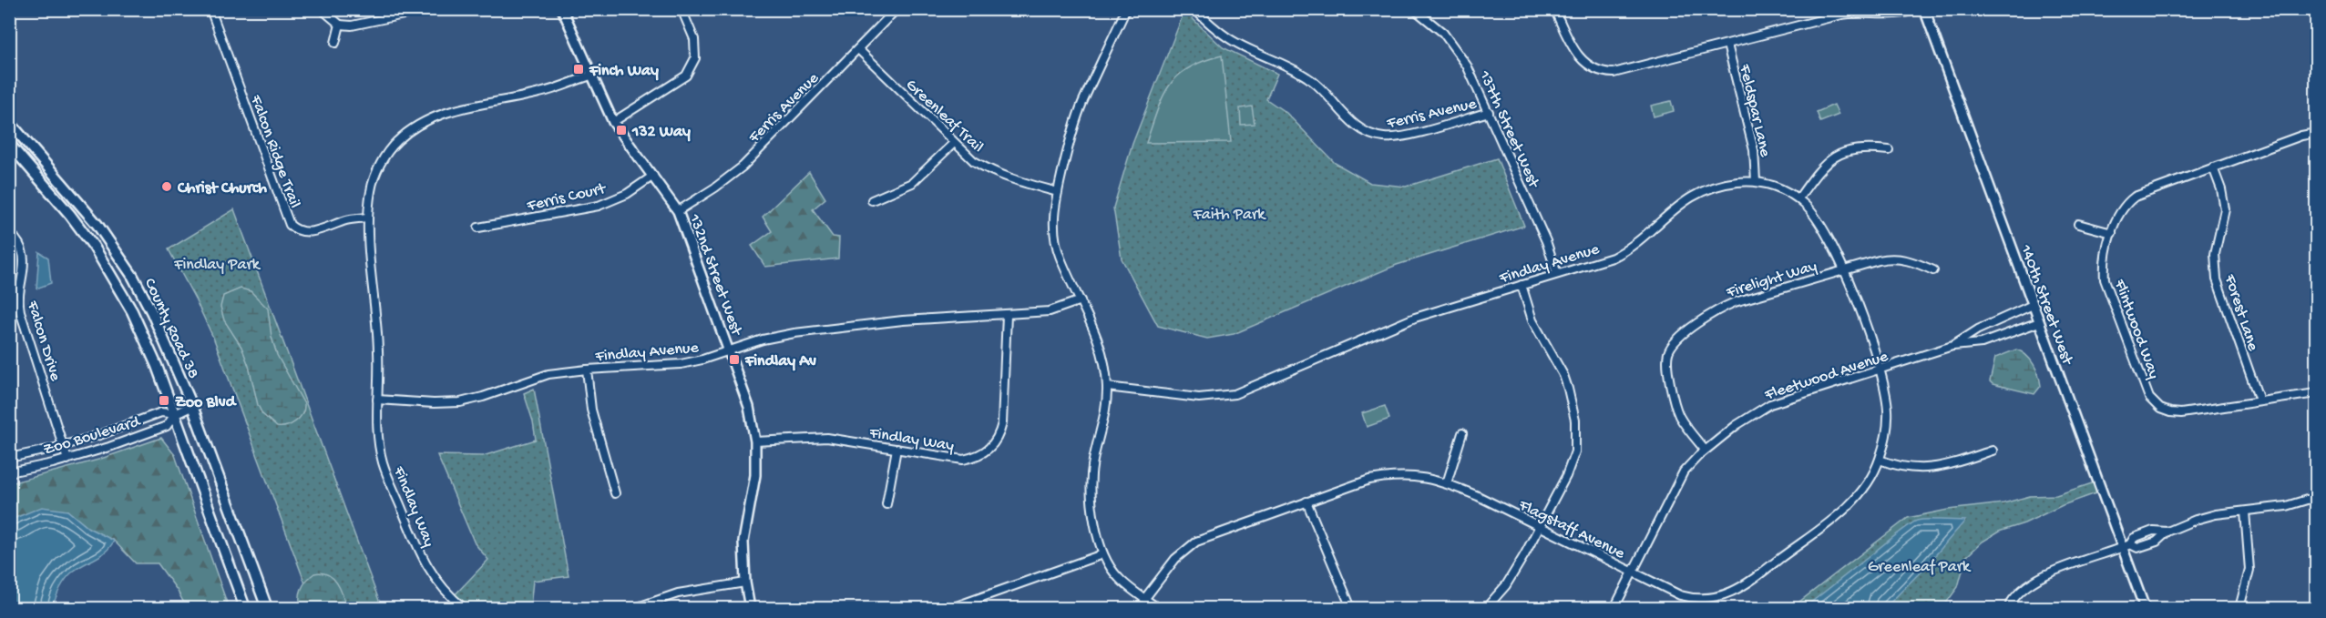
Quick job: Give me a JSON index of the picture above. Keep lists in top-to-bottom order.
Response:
{
  "streets": {
    "main road": ["County Road 38"],
    "street": [
      "Ferris Avenue",
      "Feldspar Lane",
      "Greenleaf Trail",
      "137th Street West",
      "Falcon Ridge Trail",
      "Ferris Court",
      "Findlay Avenue",
      "132nd Street West",
      "Firelight Way",
      "140th Street West",
      "Forest Lane",
      "Flintwood Way",
      "Falcon Drive",
      "Fleetwood Avenue",
      "Zoo Boulevard",
      "Findlay Way",
      "Flagstaff Avenue"
    ]
  },
  "crossings": [
    ["Ferris Avenue", "Greenleaf Trail"],
    ["Ferris Avenue", "137th Street West"],
    ["Ferris Avenue", "132nd Street West"],
    ["Feldspar Lane", "Findlay Avenue"],
    ["137th Street West", "Findlay Avenue"],
    ["Ferris Court", "132nd Street West"],
    ["Findlay Avenue", "132nd Street West"],
    ["Findlay Avenue", "Firelight Way"],
    ["Findlay Avenue", "Fleetwood Avenue"],
    ["Findlay Avenue", "Findlay Way"],
    ["Findlay Avenue", "Flagstaff Avenue"],
    ["132nd Street West", "Findlay Way"],
    ["Firelight Way", "Fleetwood Avenue"],
    ["140th Street West", "Fleetwood Avenue"],
    ["Forest Lane", "Flintwood Way"],
    ["County Road 38", "Zoo Boulevard"],
    ["Falcon Drive", "Zoo Boulevard"],
    ["Fleetwood Avenue", "Flagstaff Avenue"]
  ],
  "parks": ["Faith Park", "Findlay Park", "Greenleaf Park"],
  "places": {
    "transit": [
      "Finch Way",
      "132 Way",
      "Findlay Av",
      "Zoo Blvd"
    ],
    "other": ["Christ Church"]
  }
}
